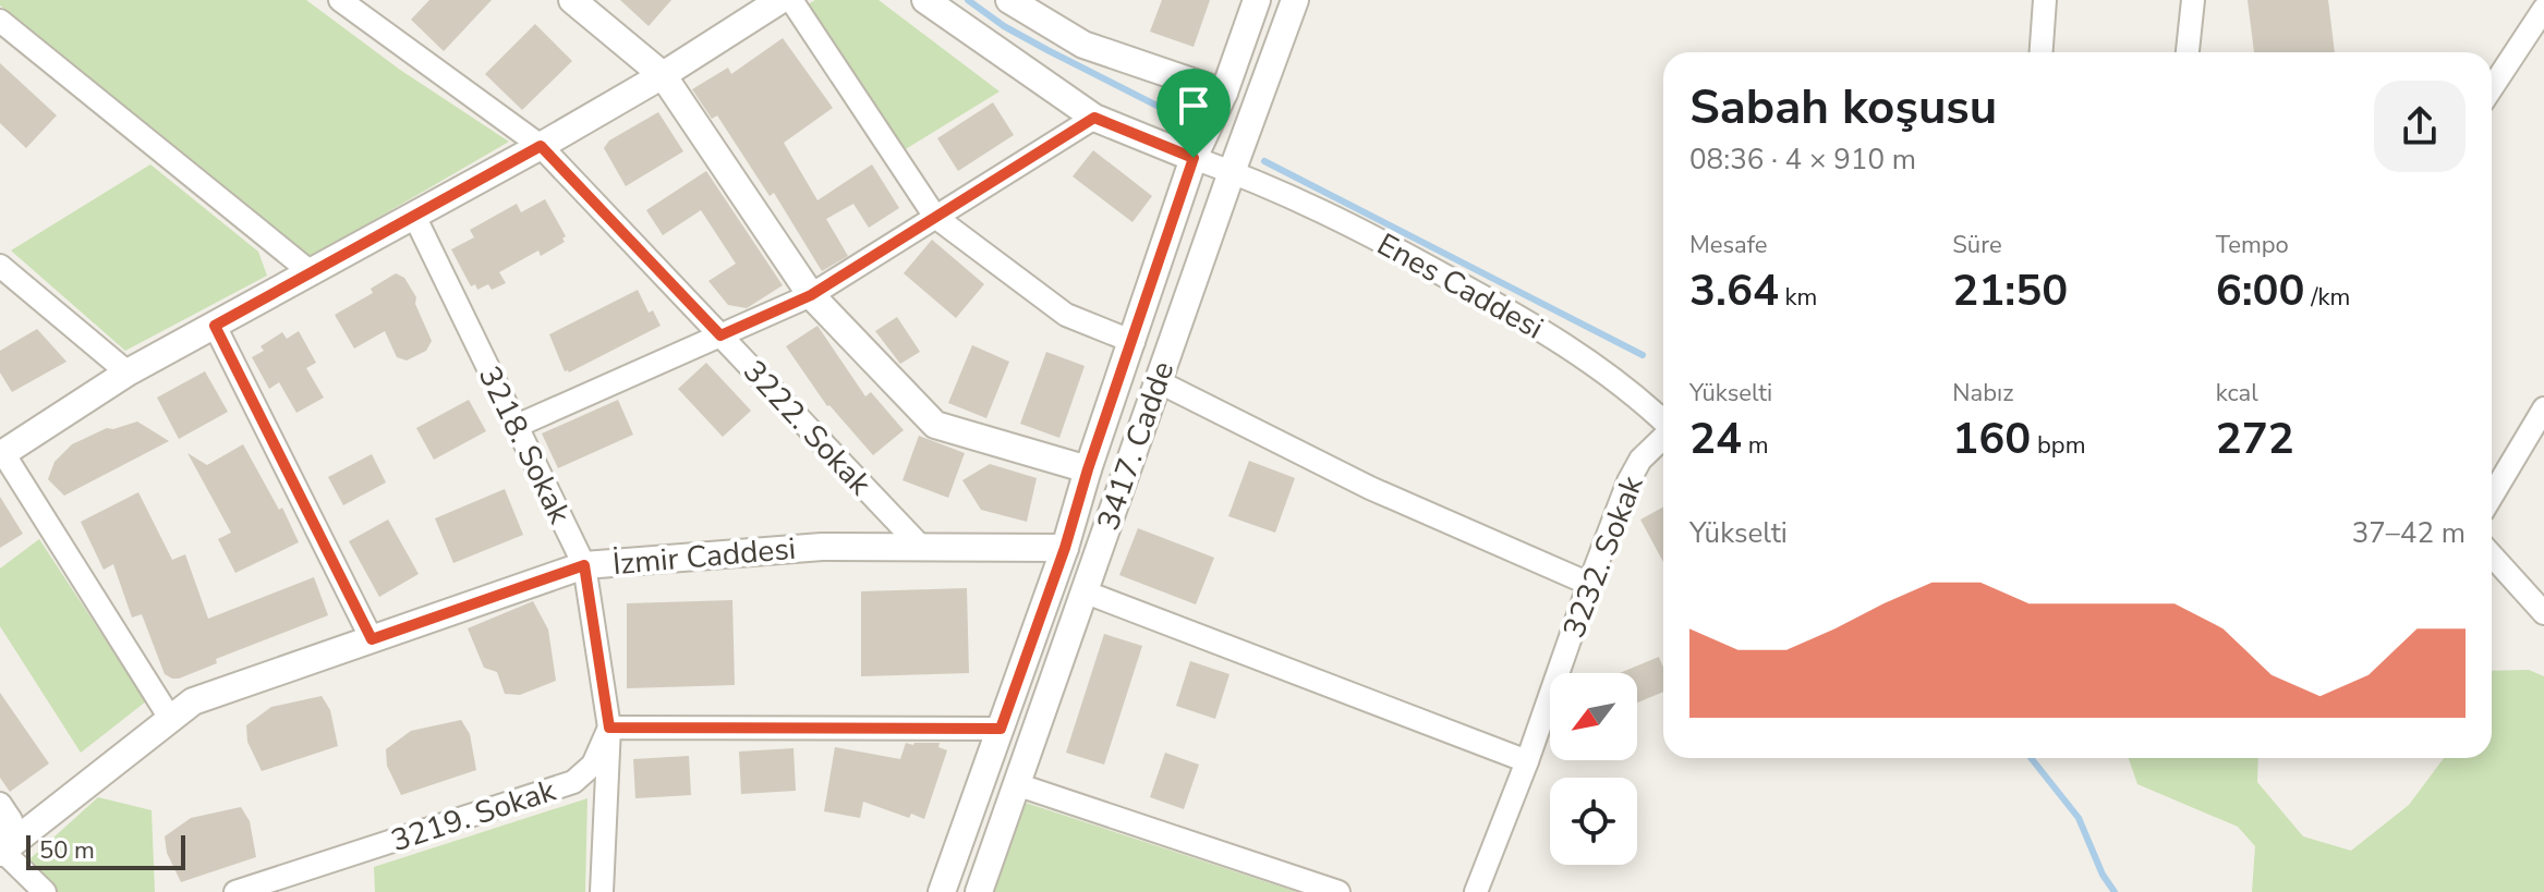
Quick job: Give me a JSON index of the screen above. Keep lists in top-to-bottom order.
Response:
{
  "streets": {
    "street": [
      "Enes Caddesi",
      "3222. Sokak",
      "3218. Sokak",
      "3417. Cadde",
      "İzmir Caddesi",
      "3232. Sokak",
      "3219. Sokak"
    ]
  },
  "crossings": [
    ["Enes Caddesi", "3417. Cadde"],
    ["3222. Sokak", "İzmir Caddesi"],
    ["3218. Sokak", "İzmir Caddesi"],
    ["3218. Sokak", "3219. Sokak"],
    ["3417. Cadde", "İzmir Caddesi"]
  ],
  "scale_bar": "50 m",
  "north": "bottom left",
  "page": {
    "heading": ["Sabah koşusu", "08:36 · 4 × 910 m"],
    "stats": [
      ["Mesafe", "3.64 km"],
      ["Süre", "21:50"],
      ["Tempo", "6:00 /km"],
      ["Yükselti", "24 m"],
      ["Nabız", "160 bpm"],
      ["kcal", "272"]
    ],
    "chart": ["Yükselti", "37–42 m"],
    "scale": "50 m"
  }
}
